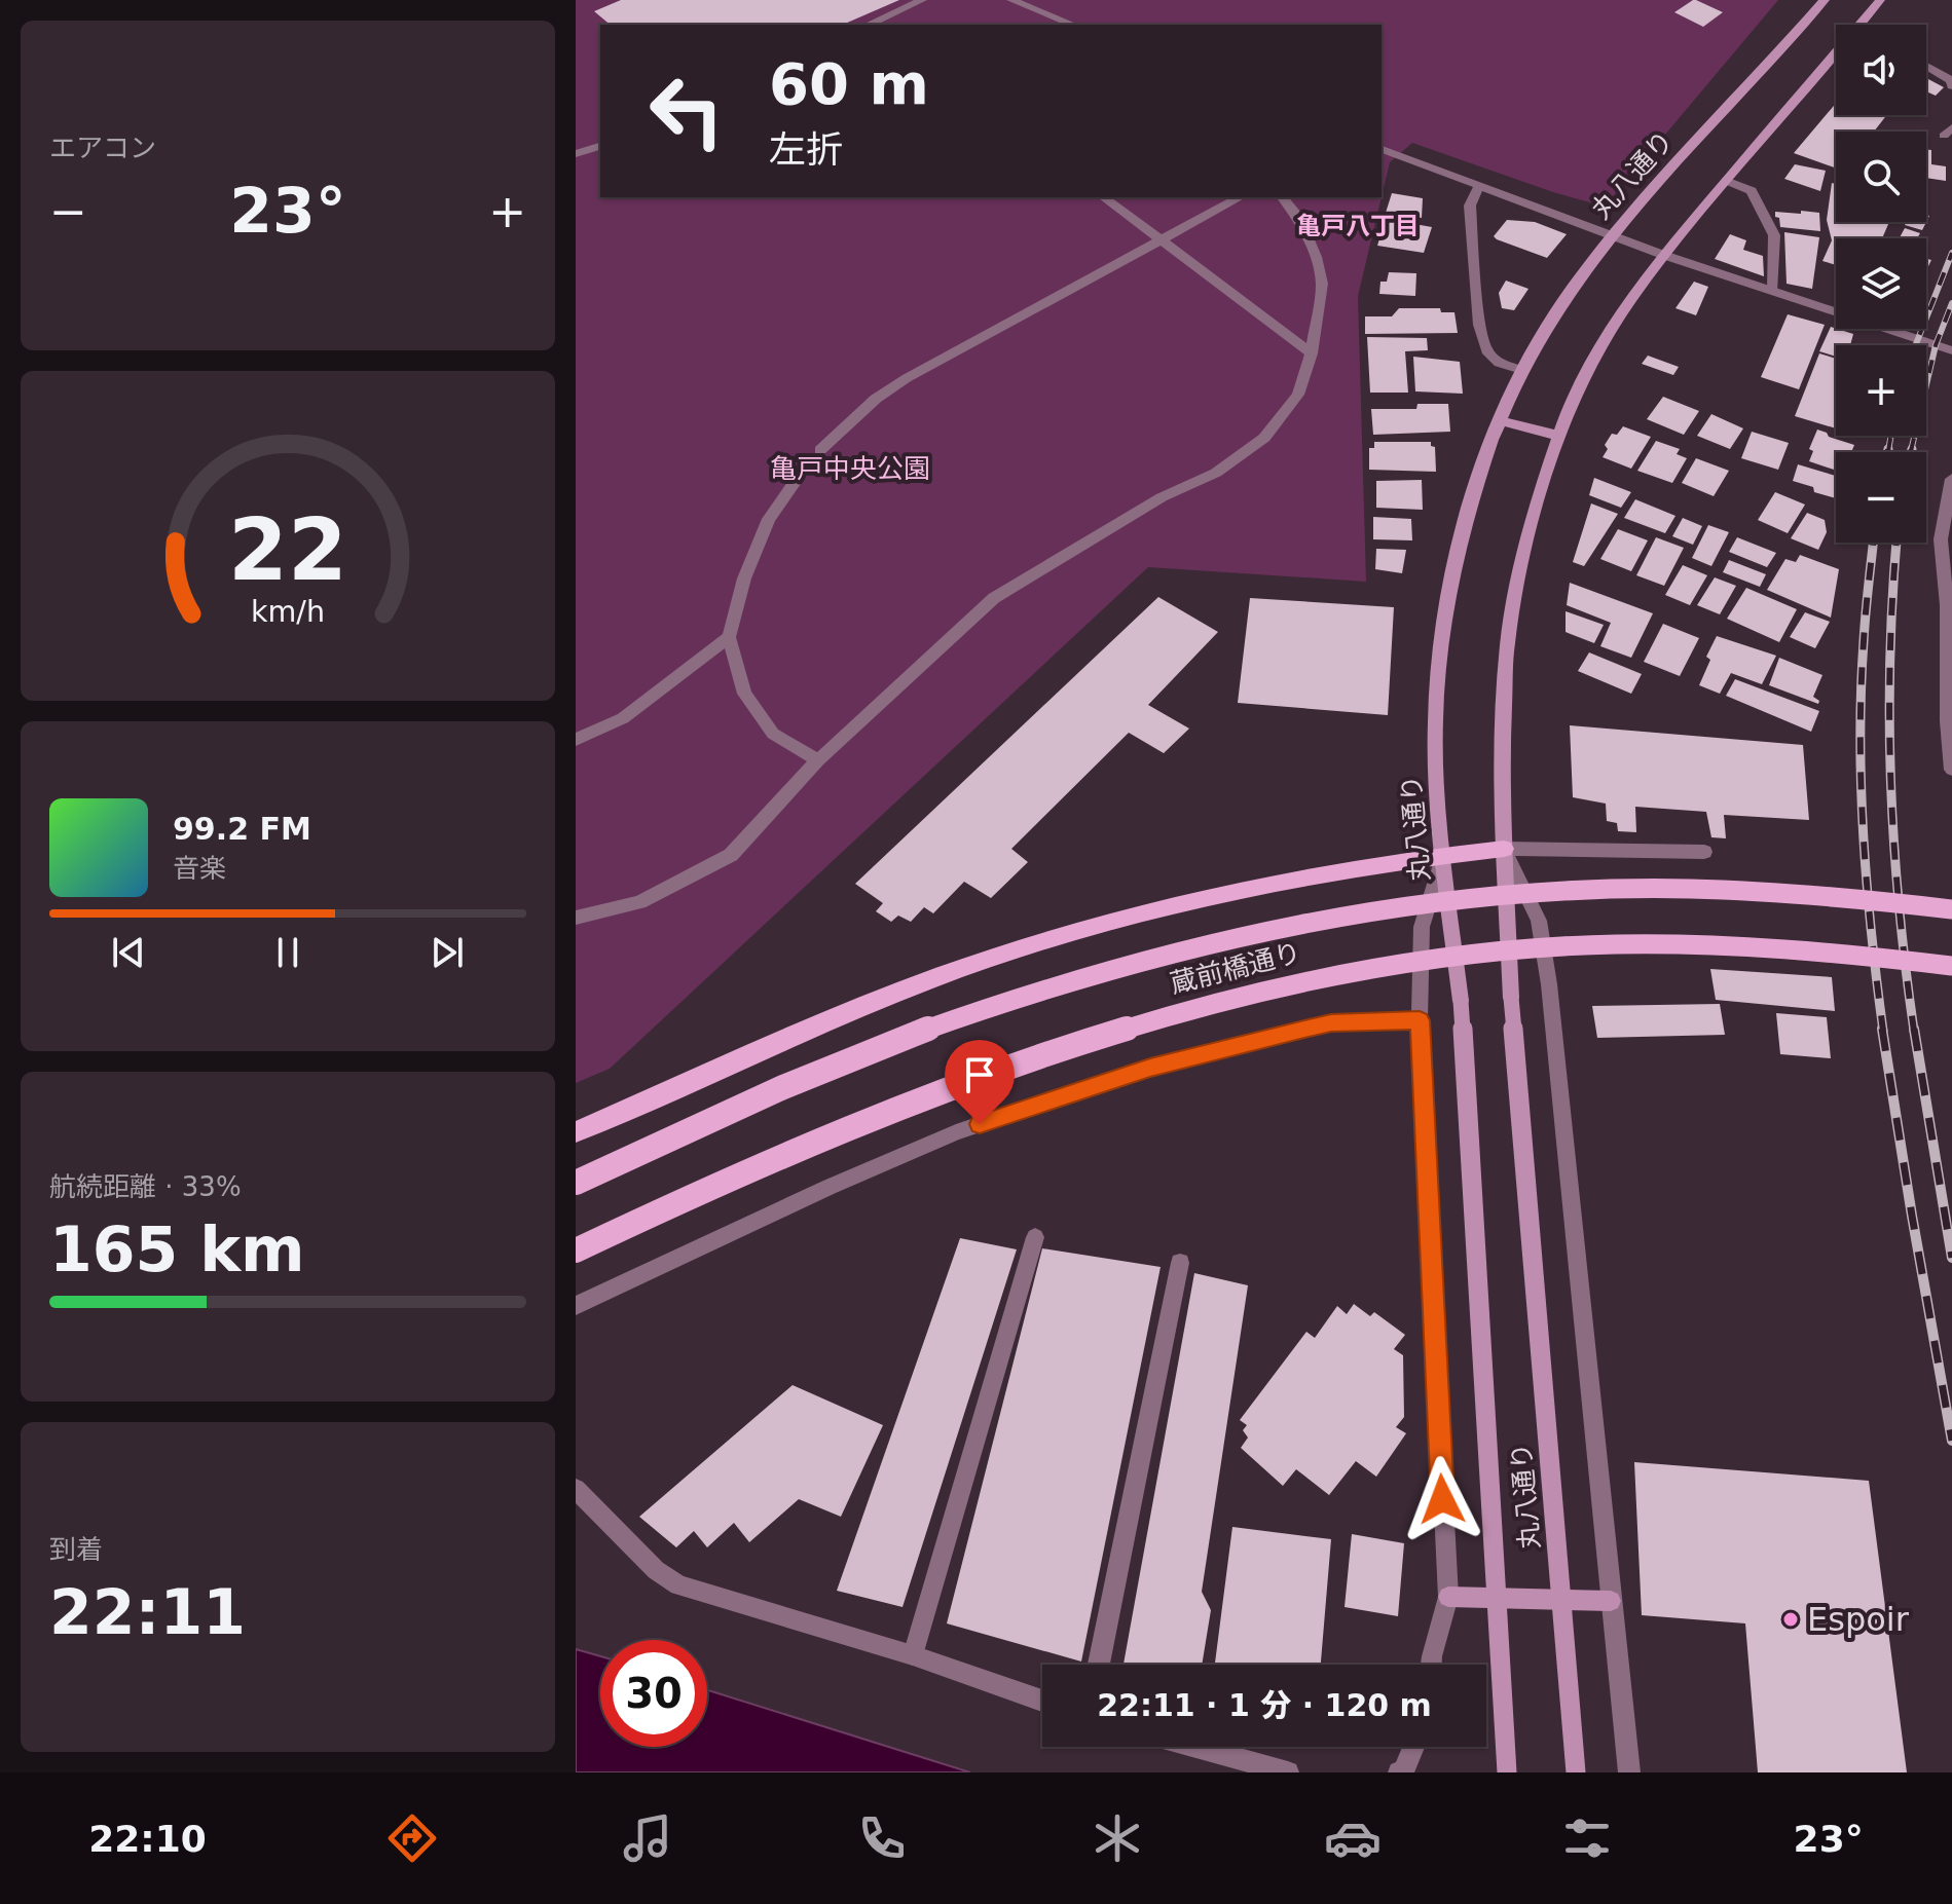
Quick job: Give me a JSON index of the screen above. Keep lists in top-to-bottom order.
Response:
{
  "streets": {
    "main road": ["丸八通り", "蔵前橋通り"]
  },
  "districts": ["亀戸八丁目"],
  "parks": ["亀戸中央公園"],
  "places": ["Espoir"],
  "page": {
    "tile": [
      "エアコン",
      ["航続距離 · 33%", "165 km"],
      ["到着", "22:11"]
    ],
    "map_buttons": ["+", "−"],
    "turn": ["60 m", "左折"],
    "heat": ["−", "23°", "+"],
    "song": ["99.2 FM", "音楽"],
    "limit": "30",
    "trip": "22:11 · 1 分 · 120 m",
    "tabs": ["22:10", "23°"],
    "gauge": ["22", "km/h"]
  }
}
